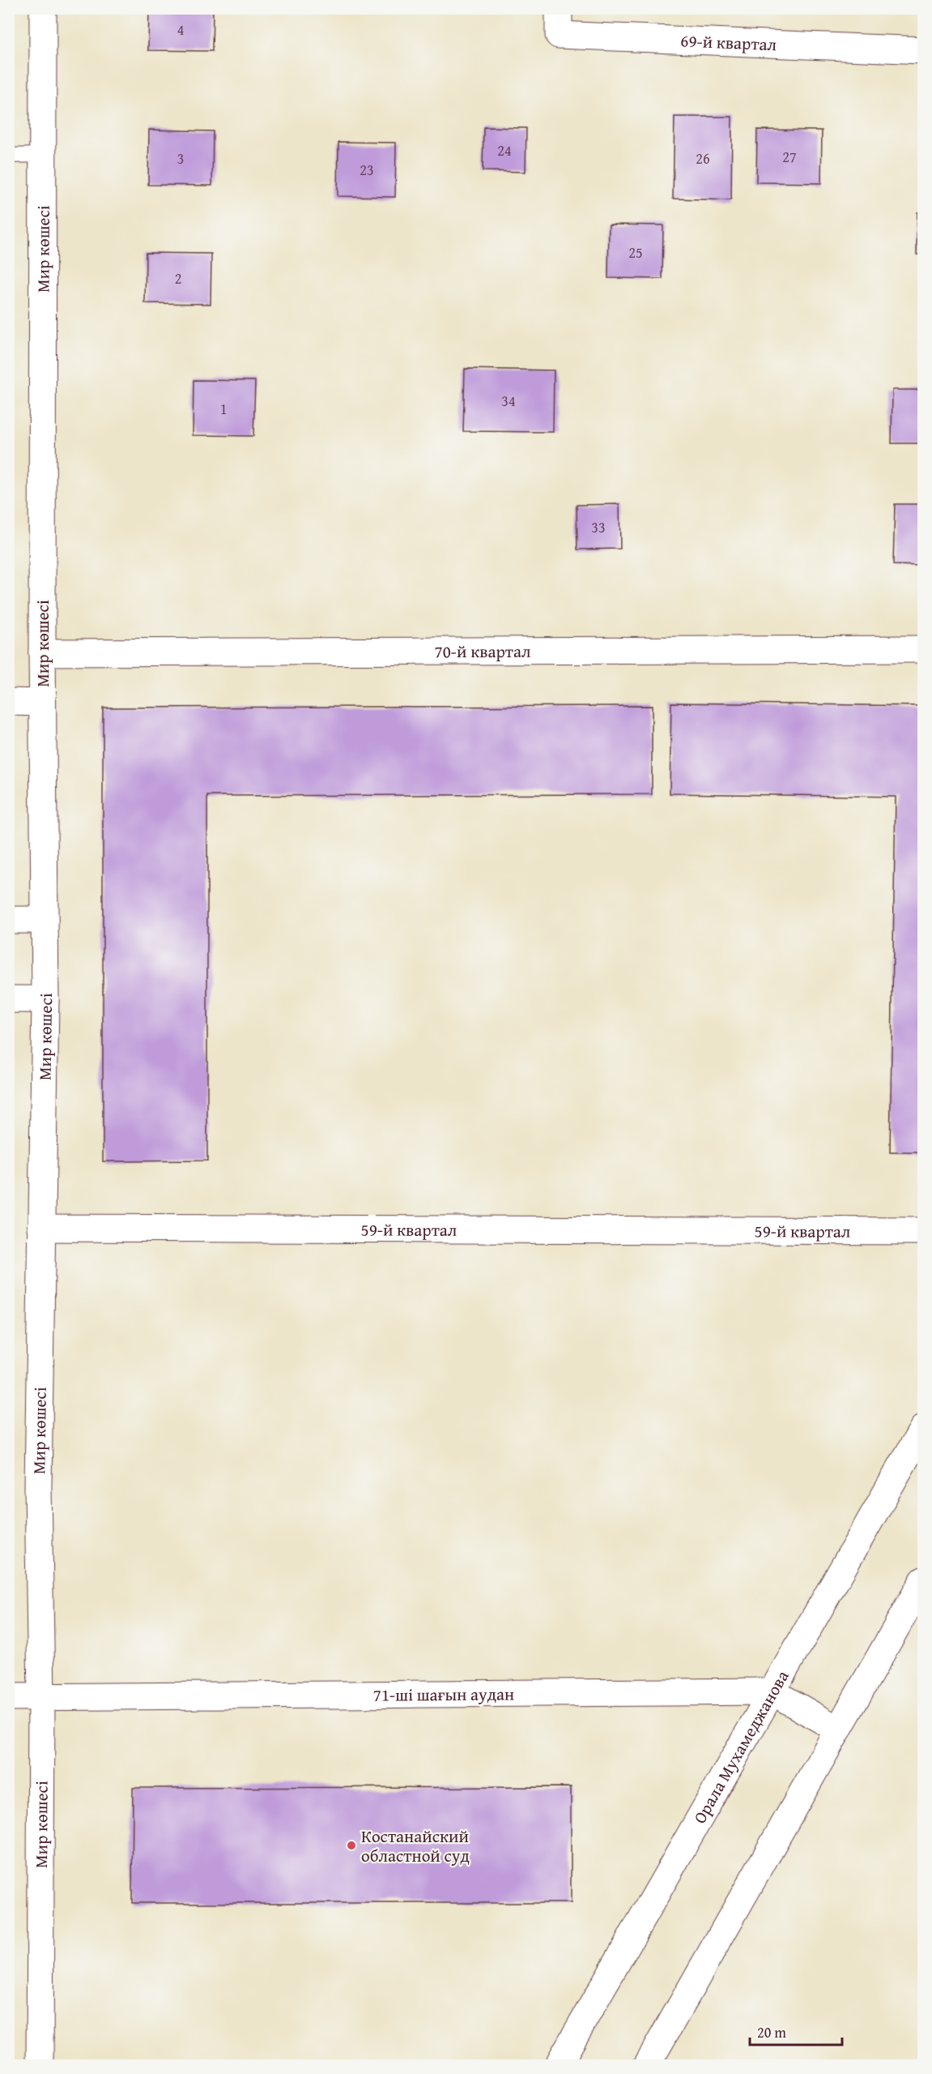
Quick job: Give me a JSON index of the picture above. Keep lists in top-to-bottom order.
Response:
{
  "streets": {
    "street": [
      "69-й квартал",
      "Мир көшесі",
      "70-й квартал",
      "59-й квартал",
      "71-ші шағын аудан",
      "Орала Мухамеджанова"
    ]
  },
  "crossings": [
    ["Мир көшесі", "70-й квартал"],
    ["Мир көшесі", "59-й квартал"],
    ["Мир көшесі", "71-ші шағын аудан"],
    ["71-ші шағын аудан", "Орала Мухамеджанова"]
  ],
  "places": ["Костанайский областной суд"],
  "house_numbers": [
    "4",
    "24",
    "27",
    "3",
    "26",
    "23",
    "25",
    "2",
    "34",
    "1",
    "33"
  ],
  "scale_bar": "20 m"
}
